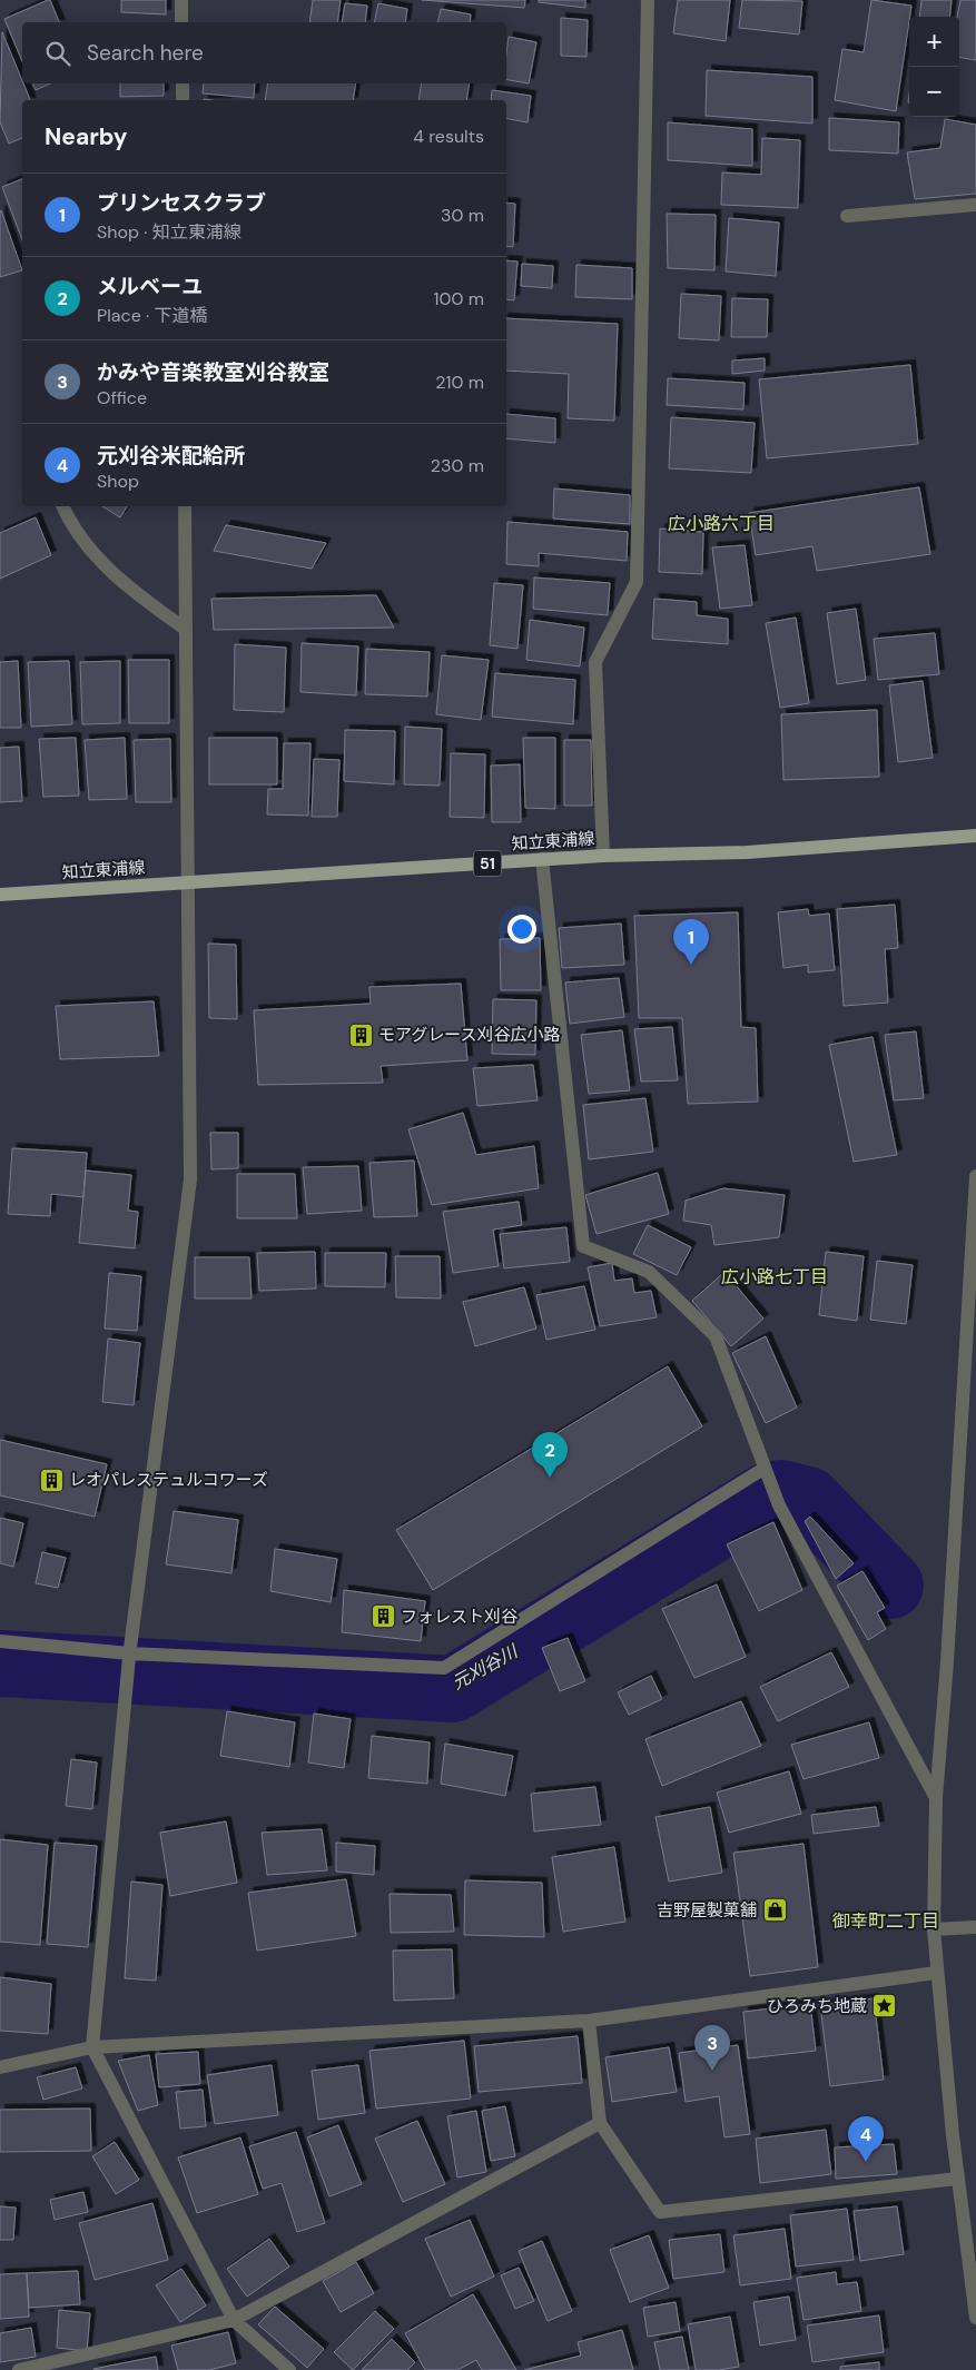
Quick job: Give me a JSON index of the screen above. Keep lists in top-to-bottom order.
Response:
{
  "streets": {
    "main road": ["知立東浦線", "51"]
  },
  "districts": ["広小路六丁目", "広小路七丁目", "御幸町二丁目"],
  "water": ["元刈谷川"],
  "places": {
    "building": ["モアグレース刈谷広小路", "レオパレステュルコワーズ", "フォレスト刈谷"],
    "shop": ["吉野屋製菓舗"],
    "place": ["ひろみち地蔵"]
  },
  "page": {
    "map_buttons": ["+", "−"],
    "search": "Search here",
    "heading": ["Nearby", "4 results"],
    "list": [
      {
        "mark": "1",
        "name": "プリンセスクラブ",
        "note": "Shop · 知立東浦線",
        "value": "30 m"
      },
      {
        "mark": "2",
        "name": "メルベーユ",
        "note": "Place · 下道橋",
        "value": "100 m"
      },
      {
        "mark": "3",
        "name": "かみや音楽教室刈谷教室",
        "note": "Office",
        "value": "210 m"
      },
      {
        "mark": "4",
        "name": "元刈谷米配給所",
        "note": "Shop",
        "value": "230 m"
      }
    ],
    "pins": [
      "1",
      "2",
      "3",
      "4"
    ]
  }
}
